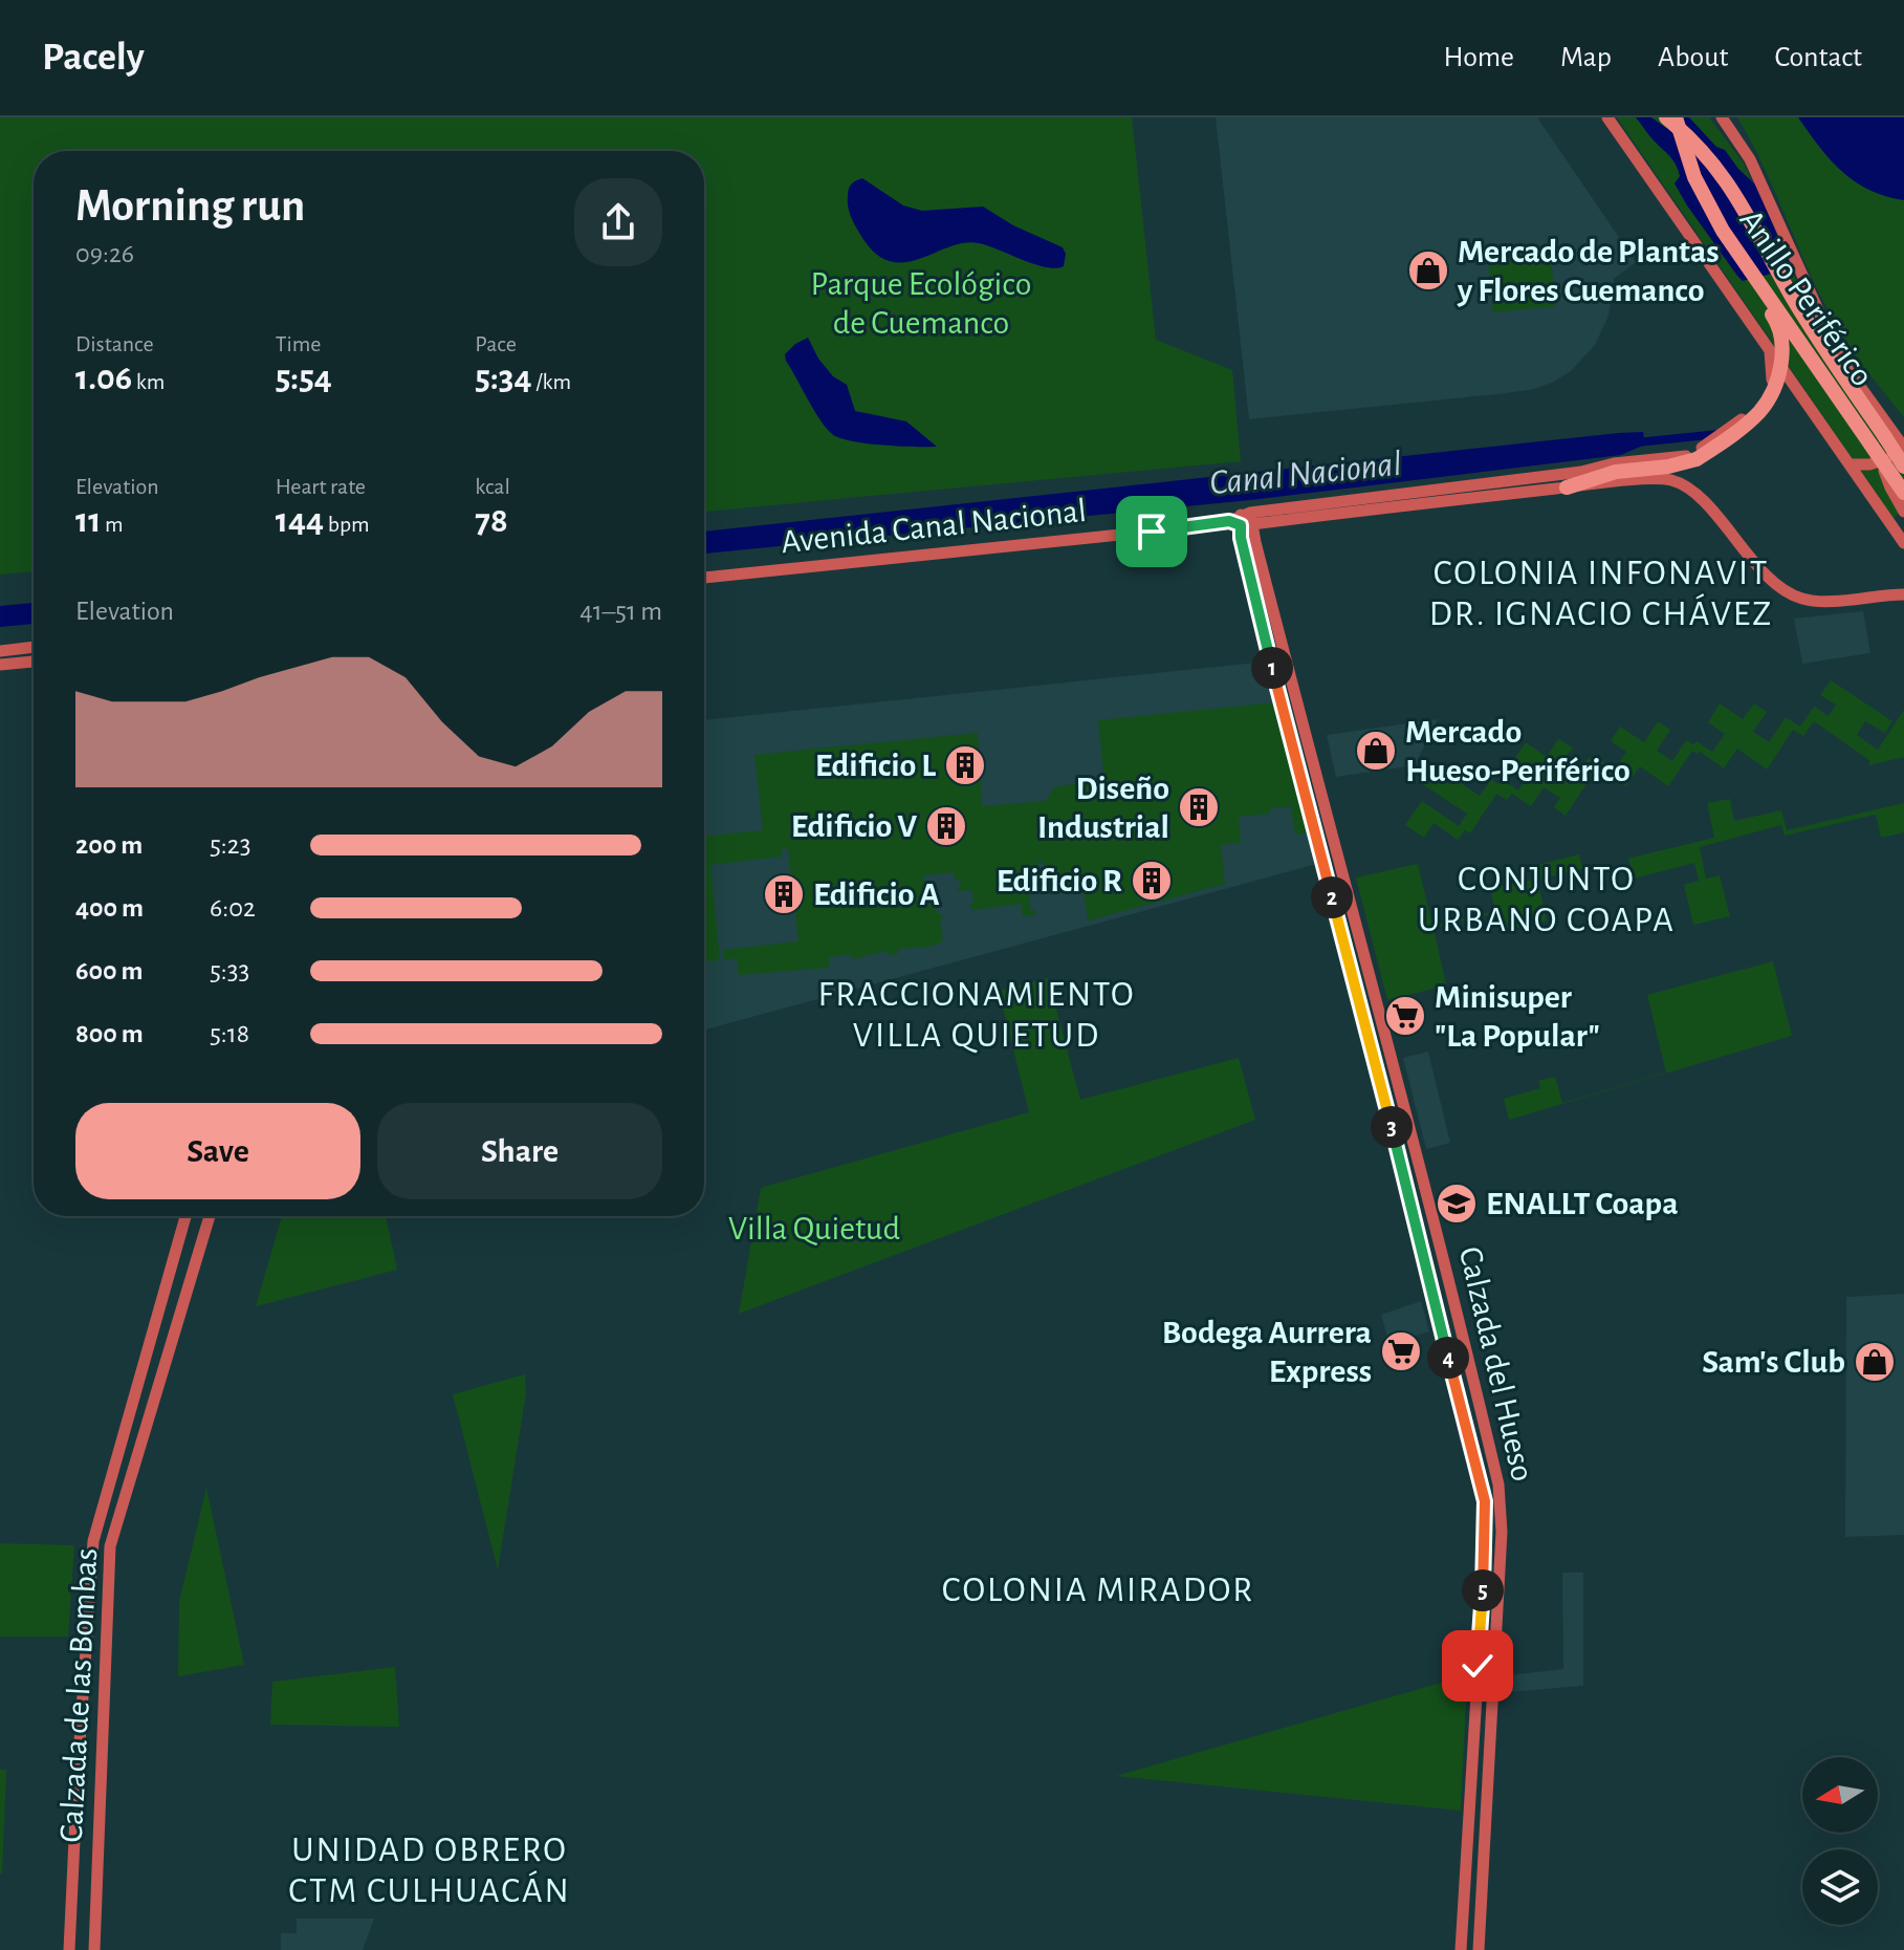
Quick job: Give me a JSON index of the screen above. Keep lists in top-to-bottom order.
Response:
{
  "streets": {
    "highway": ["Anillo Periférico"],
    "main road": ["Avenida Canal Nacional", "Calzada del Hueso", "Calzada de las Bombas"]
  },
  "crossings": [
    ["Avenida Canal Nacional", "Calzada del Hueso"]
  ],
  "districts": [
    "COLONIA INFONAVIT DR. IGNACIO CHÁVEZ",
    "CONJUNTO URBANO COAPA",
    "FRACCIONAMIENTO VILLA QUIETUD",
    "COLONIA MIRADOR",
    "UNIDAD OBRERO CTM CULHUACÁN"
  ],
  "water": ["Canal Nacional"],
  "parks": ["Parque Ecológico de Cuemanco", "Villa Quietud"],
  "places": {
    "shop": ["Mercado de Plantas y Flores Cuemanco", "Mercado Hueso-Periférico", "Sam's Club"],
    "building": [
      "Edificio L",
      "Diseño Industrial",
      "Edificio V",
      "Edificio R",
      "Edificio A"
    ],
    "supermarket": ["Minisuper \"La Popular\"", "Bodega Aurrera Express"],
    "school or university": ["ENALLT Coapa"]
  },
  "north": "left",
  "page": {
    "header": "Pacely",
    "nav": [
      "Home",
      "Map",
      "About",
      "Contact"
    ],
    "heading": ["Morning run", "09:26"],
    "stats": [
      ["Distance", "1.06 km"],
      ["Time", "5:54"],
      ["Pace", "5:34 /km"],
      ["Elevation", "11 m"],
      ["Heart rate", "144 bpm"],
      ["kcal", "78"]
    ],
    "chart": ["Elevation", "41–51 m"],
    "pins": [
      "1",
      "2",
      "3",
      "4",
      "5"
    ],
    "list": [
      {
        "name": "200 m",
        "note": "5:23"
      },
      {
        "name": "400 m",
        "note": "6:02"
      },
      {
        "name": "600 m",
        "note": "5:33"
      },
      {
        "name": "800 m",
        "note": "5:18"
      }
    ],
    "buttons": ["Save", "Share"]
  }
}
